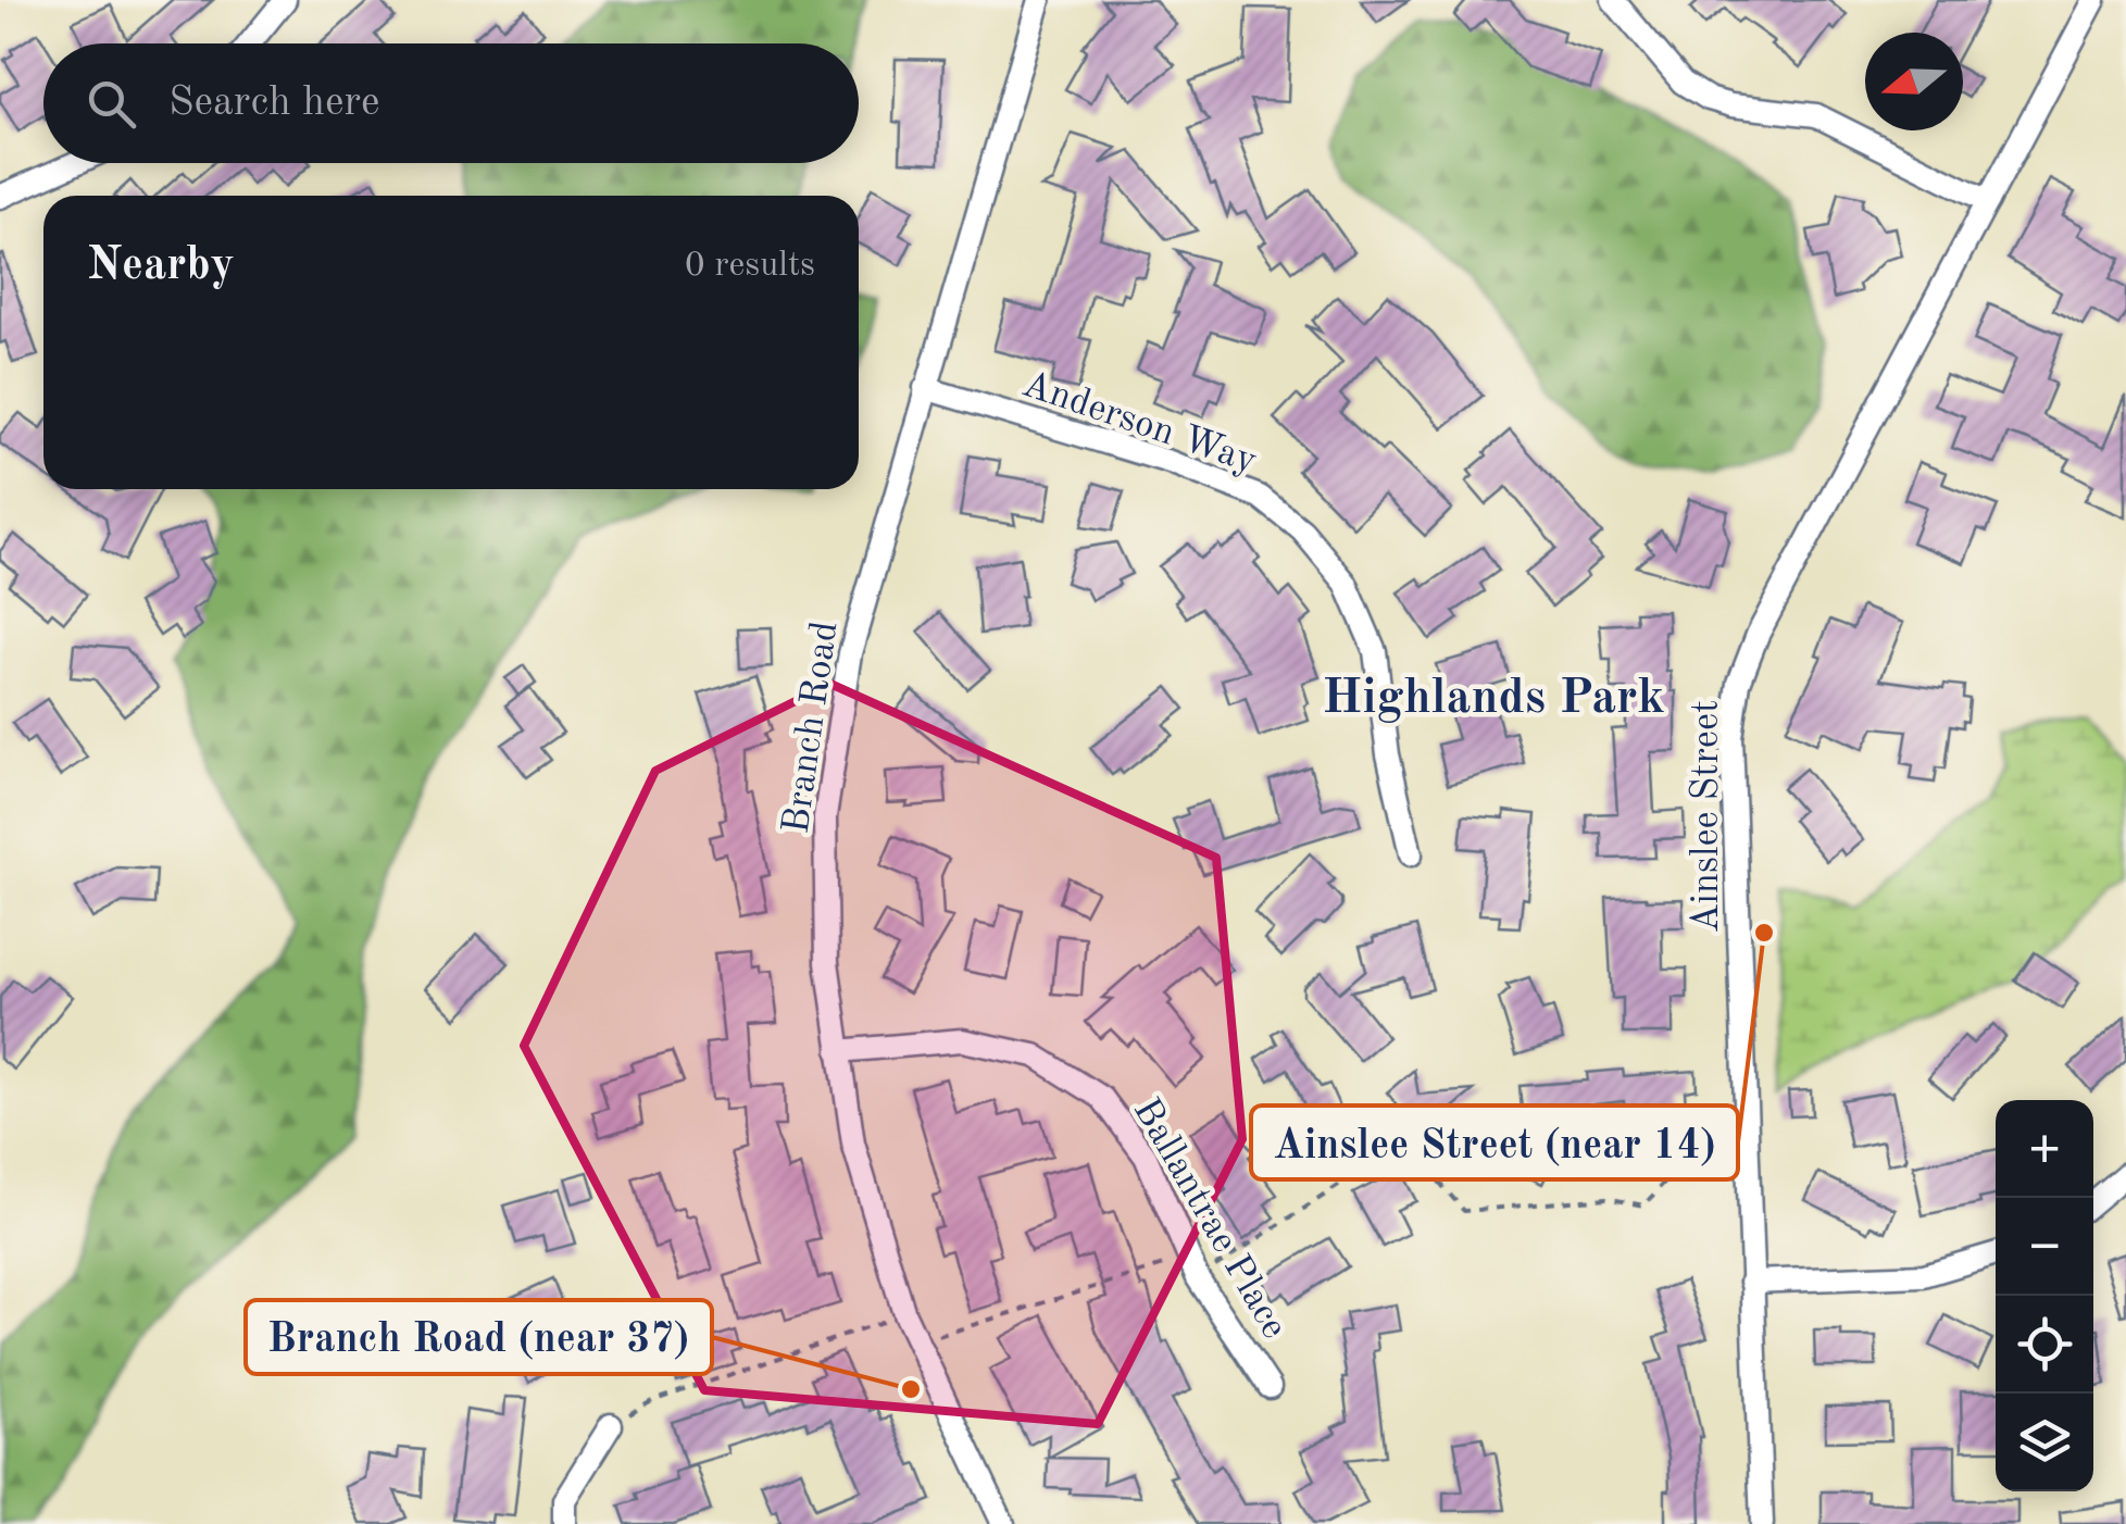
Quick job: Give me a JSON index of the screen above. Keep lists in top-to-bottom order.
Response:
{
  "streets": {
    "street": [
      "Anderson Way",
      "Branch Road",
      "Ainslee Street",
      "Ballantrae Place"
    ]
  },
  "crossings": [
    ["Anderson Way", "Branch Road"],
    ["Branch Road", "Ballantrae Place"]
  ],
  "districts": ["Highlands Park"],
  "places": ["Ainslee Street (near 14)", "Branch Road (near 37)"],
  "north": "left",
  "page": {
    "search": "Search here",
    "heading": ["Nearby", "0 results"],
    "map_buttons": ["+", "−"]
  }
}
